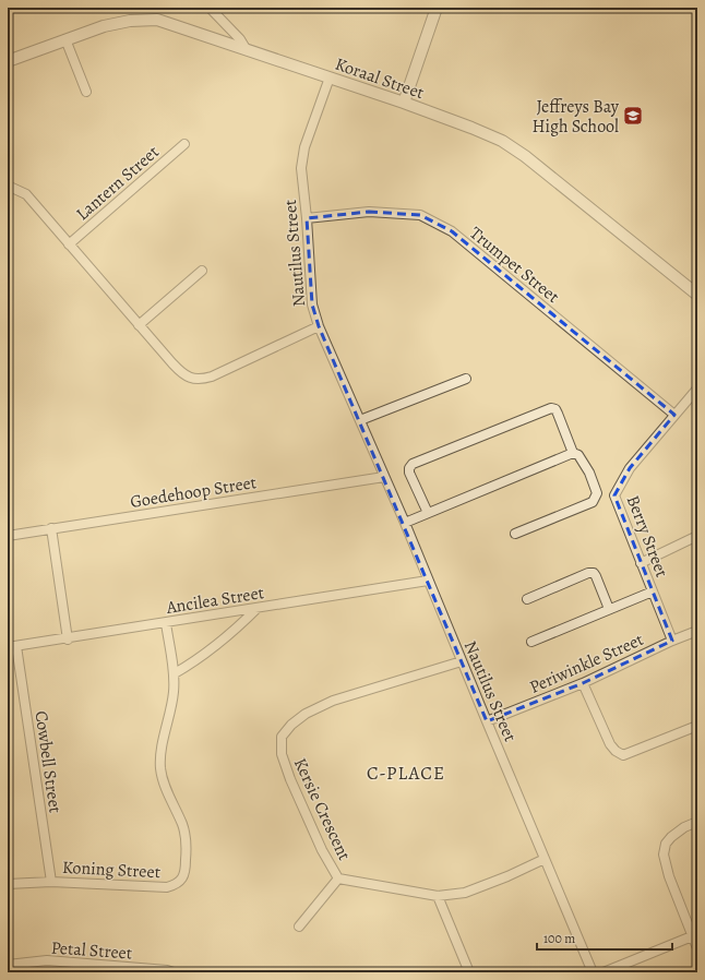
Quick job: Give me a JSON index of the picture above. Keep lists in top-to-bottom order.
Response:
{
  "streets": {
    "street": [
      "Koraal Street",
      "Lantern Street",
      "Nautilus Street",
      "Trumpet Street",
      "Goedehoop Street",
      "Berry Street",
      "Ancilea Street",
      "Periwinkle Street",
      "Cowbell Street",
      "Kersie Crescent",
      "Koning Street",
      "Petal Street"
    ]
  },
  "crossings": [
    ["Koraal Street", "Nautilus Street"],
    ["Lantern Street", "Nautilus Street"],
    ["Nautilus Street", "Trumpet Street"],
    ["Nautilus Street", "Goedehoop Street"],
    ["Nautilus Street", "Ancilea Street"],
    ["Nautilus Street", "Periwinkle Street"],
    ["Nautilus Street", "Kersie Crescent"],
    ["Trumpet Street", "Berry Street"],
    ["Berry Street", "Periwinkle Street"],
    ["Ancilea Street", "Cowbell Street"],
    ["Ancilea Street", "Koning Street"],
    ["Cowbell Street", "Koning Street"]
  ],
  "districts": ["C-PLACE"],
  "places": {
    "school or university": ["Jeffreys Bay High School"]
  },
  "scale_bar": "100 m"
}
